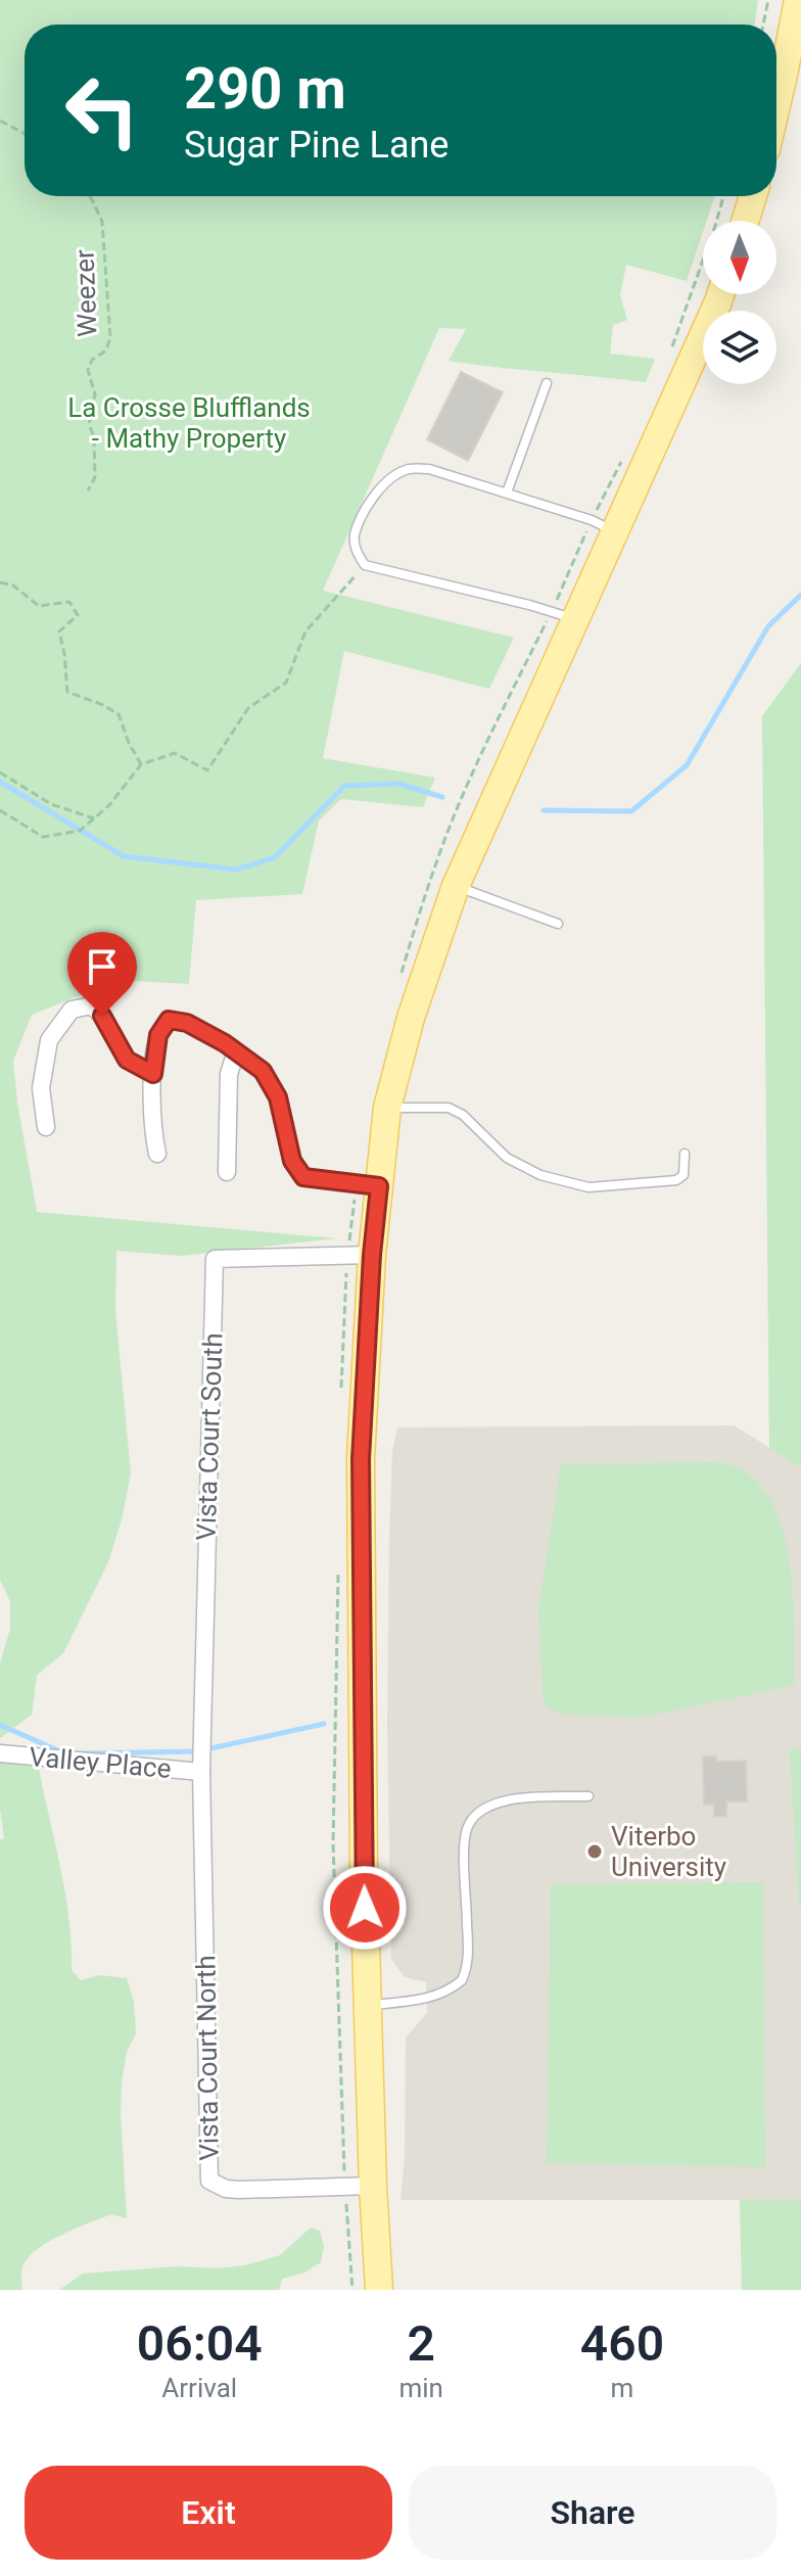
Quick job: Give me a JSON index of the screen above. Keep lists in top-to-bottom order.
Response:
{
  "streets": {
    "street": ["Vista Court South", "Valley Place", "Vista Court North"],
    "path": ["Weezer"]
  },
  "crossings": [
    ["Vista Court South", "Valley Place"],
    ["Vista Court South", "Vista Court North"],
    ["Valley Place", "Vista Court North"]
  ],
  "parks": ["La Crosse Blufflands - Mathy Property"],
  "places": ["Viterbo University"],
  "north": "bottom",
  "page": {
    "turn": ["290 m", "Sugar Pine Lane"],
    "eta": [
      "06:04",
      "Arrival",
      "2",
      "min",
      "460",
      "m"
    ],
    "buttons": ["Exit", "Share"]
  }
}
